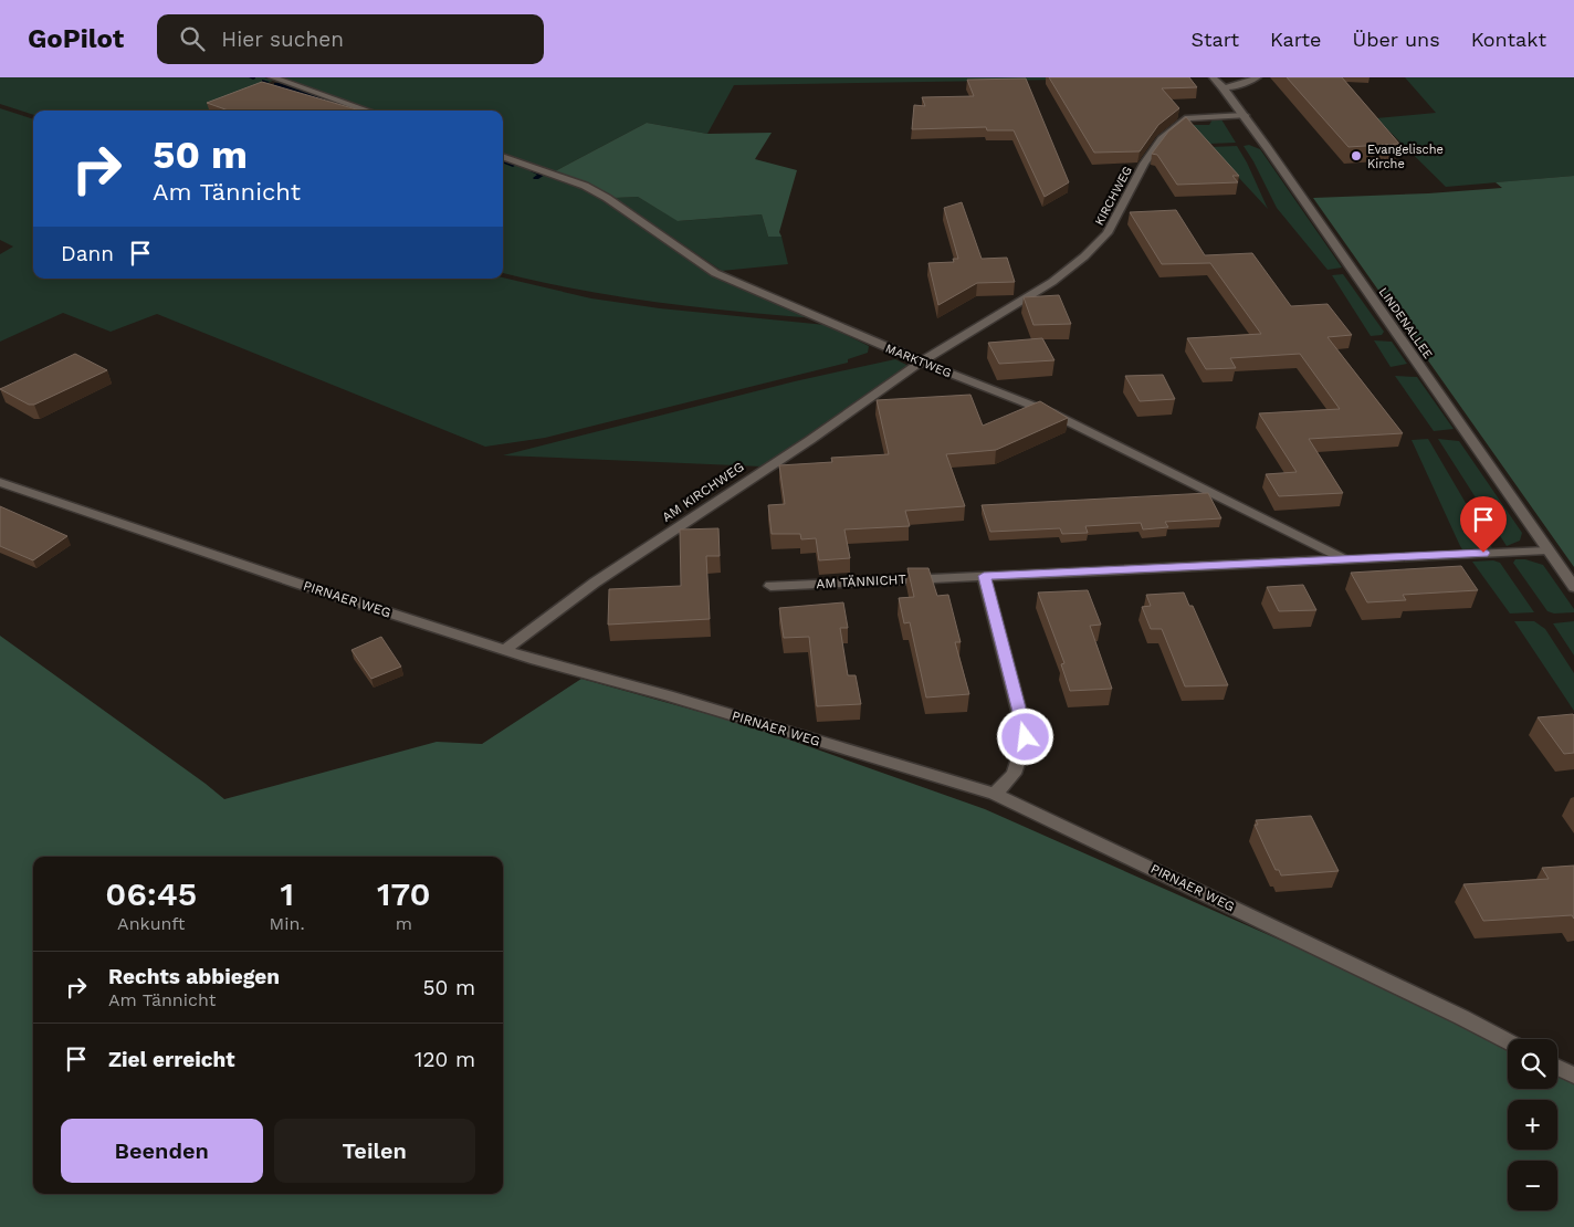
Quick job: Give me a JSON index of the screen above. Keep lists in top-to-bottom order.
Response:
{
  "streets": {
    "street": [
      "KIRCHWEG",
      "LINDENALLEE",
      "MARKTWEG",
      "AM KIRCHWEG",
      "AM TÄNNICHT",
      "PIRNAER WEG"
    ]
  },
  "crossings": [
    ["KIRCHWEG", "LINDENALLEE"],
    ["KIRCHWEG", "MARKTWEG"],
    ["KIRCHWEG", "AM KIRCHWEG"],
    ["LINDENALLEE", "AM TÄNNICHT"],
    ["MARKTWEG", "AM KIRCHWEG"],
    ["MARKTWEG", "AM TÄNNICHT"],
    ["AM KIRCHWEG", "PIRNAER WEG"]
  ],
  "places": ["Evangelische Kirche"],
  "page": {
    "header": "GoPilot",
    "search": "Hier suchen",
    "nav": [
      "Start",
      "Karte",
      "Über uns",
      "Kontakt"
    ],
    "turn": ["50 m", "Am Tännicht"],
    "then": "Dann",
    "eta": [
      "06:45",
      "Ankunft",
      "1",
      "Min.",
      "170",
      "m"
    ],
    "list": [
      {
        "name": "Rechts abbiegen",
        "note": "Am Tännicht",
        "value": "50 m"
      },
      {
        "name": "Ziel erreicht",
        "value": "120 m"
      }
    ],
    "map_buttons": ["+", "−"],
    "buttons": ["Beenden", "Teilen"]
  }
}
